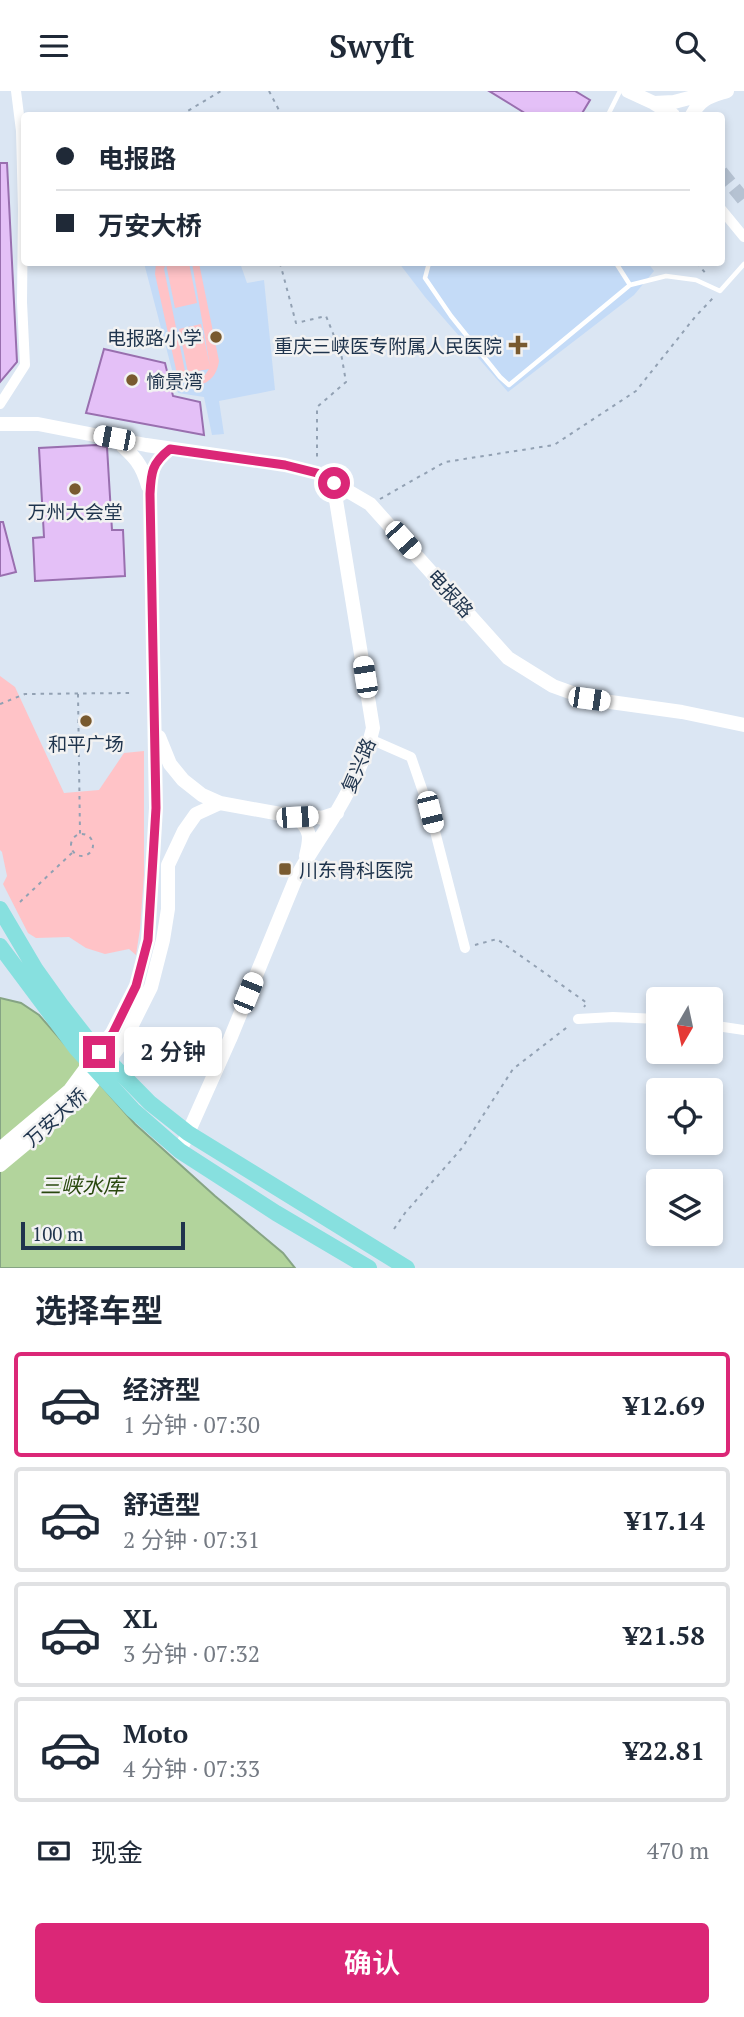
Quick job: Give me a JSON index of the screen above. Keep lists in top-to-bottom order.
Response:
{
  "streets": {
    "main road": ["电报路", "复兴路", "万安大桥"]
  },
  "crossings": [
    ["电报路", "复兴路"]
  ],
  "water": ["三峡水库"],
  "places": {
    "other": [
      "电报路小学",
      "愉景湾",
      "万州大会堂",
      "和平广场"
    ],
    "health": ["重庆三峡医专附属人民医院"],
    "transit": ["川东骨科医院"]
  },
  "scale_bar": "100 m",
  "north": "bottom",
  "page": {
    "header": "Swyft",
    "banner": ["电报路", "万安大桥"],
    "bubble": "2 分钟",
    "scale": "100 m",
    "heading": "选择车型",
    "list": [
      {
        "name": "经济型",
        "note": "1 分钟 · 07:30",
        "value": "¥12.69"
      },
      {
        "name": "舒适型",
        "note": "2 分钟 · 07:31",
        "value": "¥17.14"
      },
      {
        "name": "XL",
        "note": "3 分钟 · 07:32",
        "value": "¥21.58"
      },
      {
        "name": "Moto",
        "note": "4 分钟 · 07:33",
        "value": "¥22.81"
      }
    ],
    "pay": ["现金", "470 m"],
    "buttons": "确认"
  }
}
